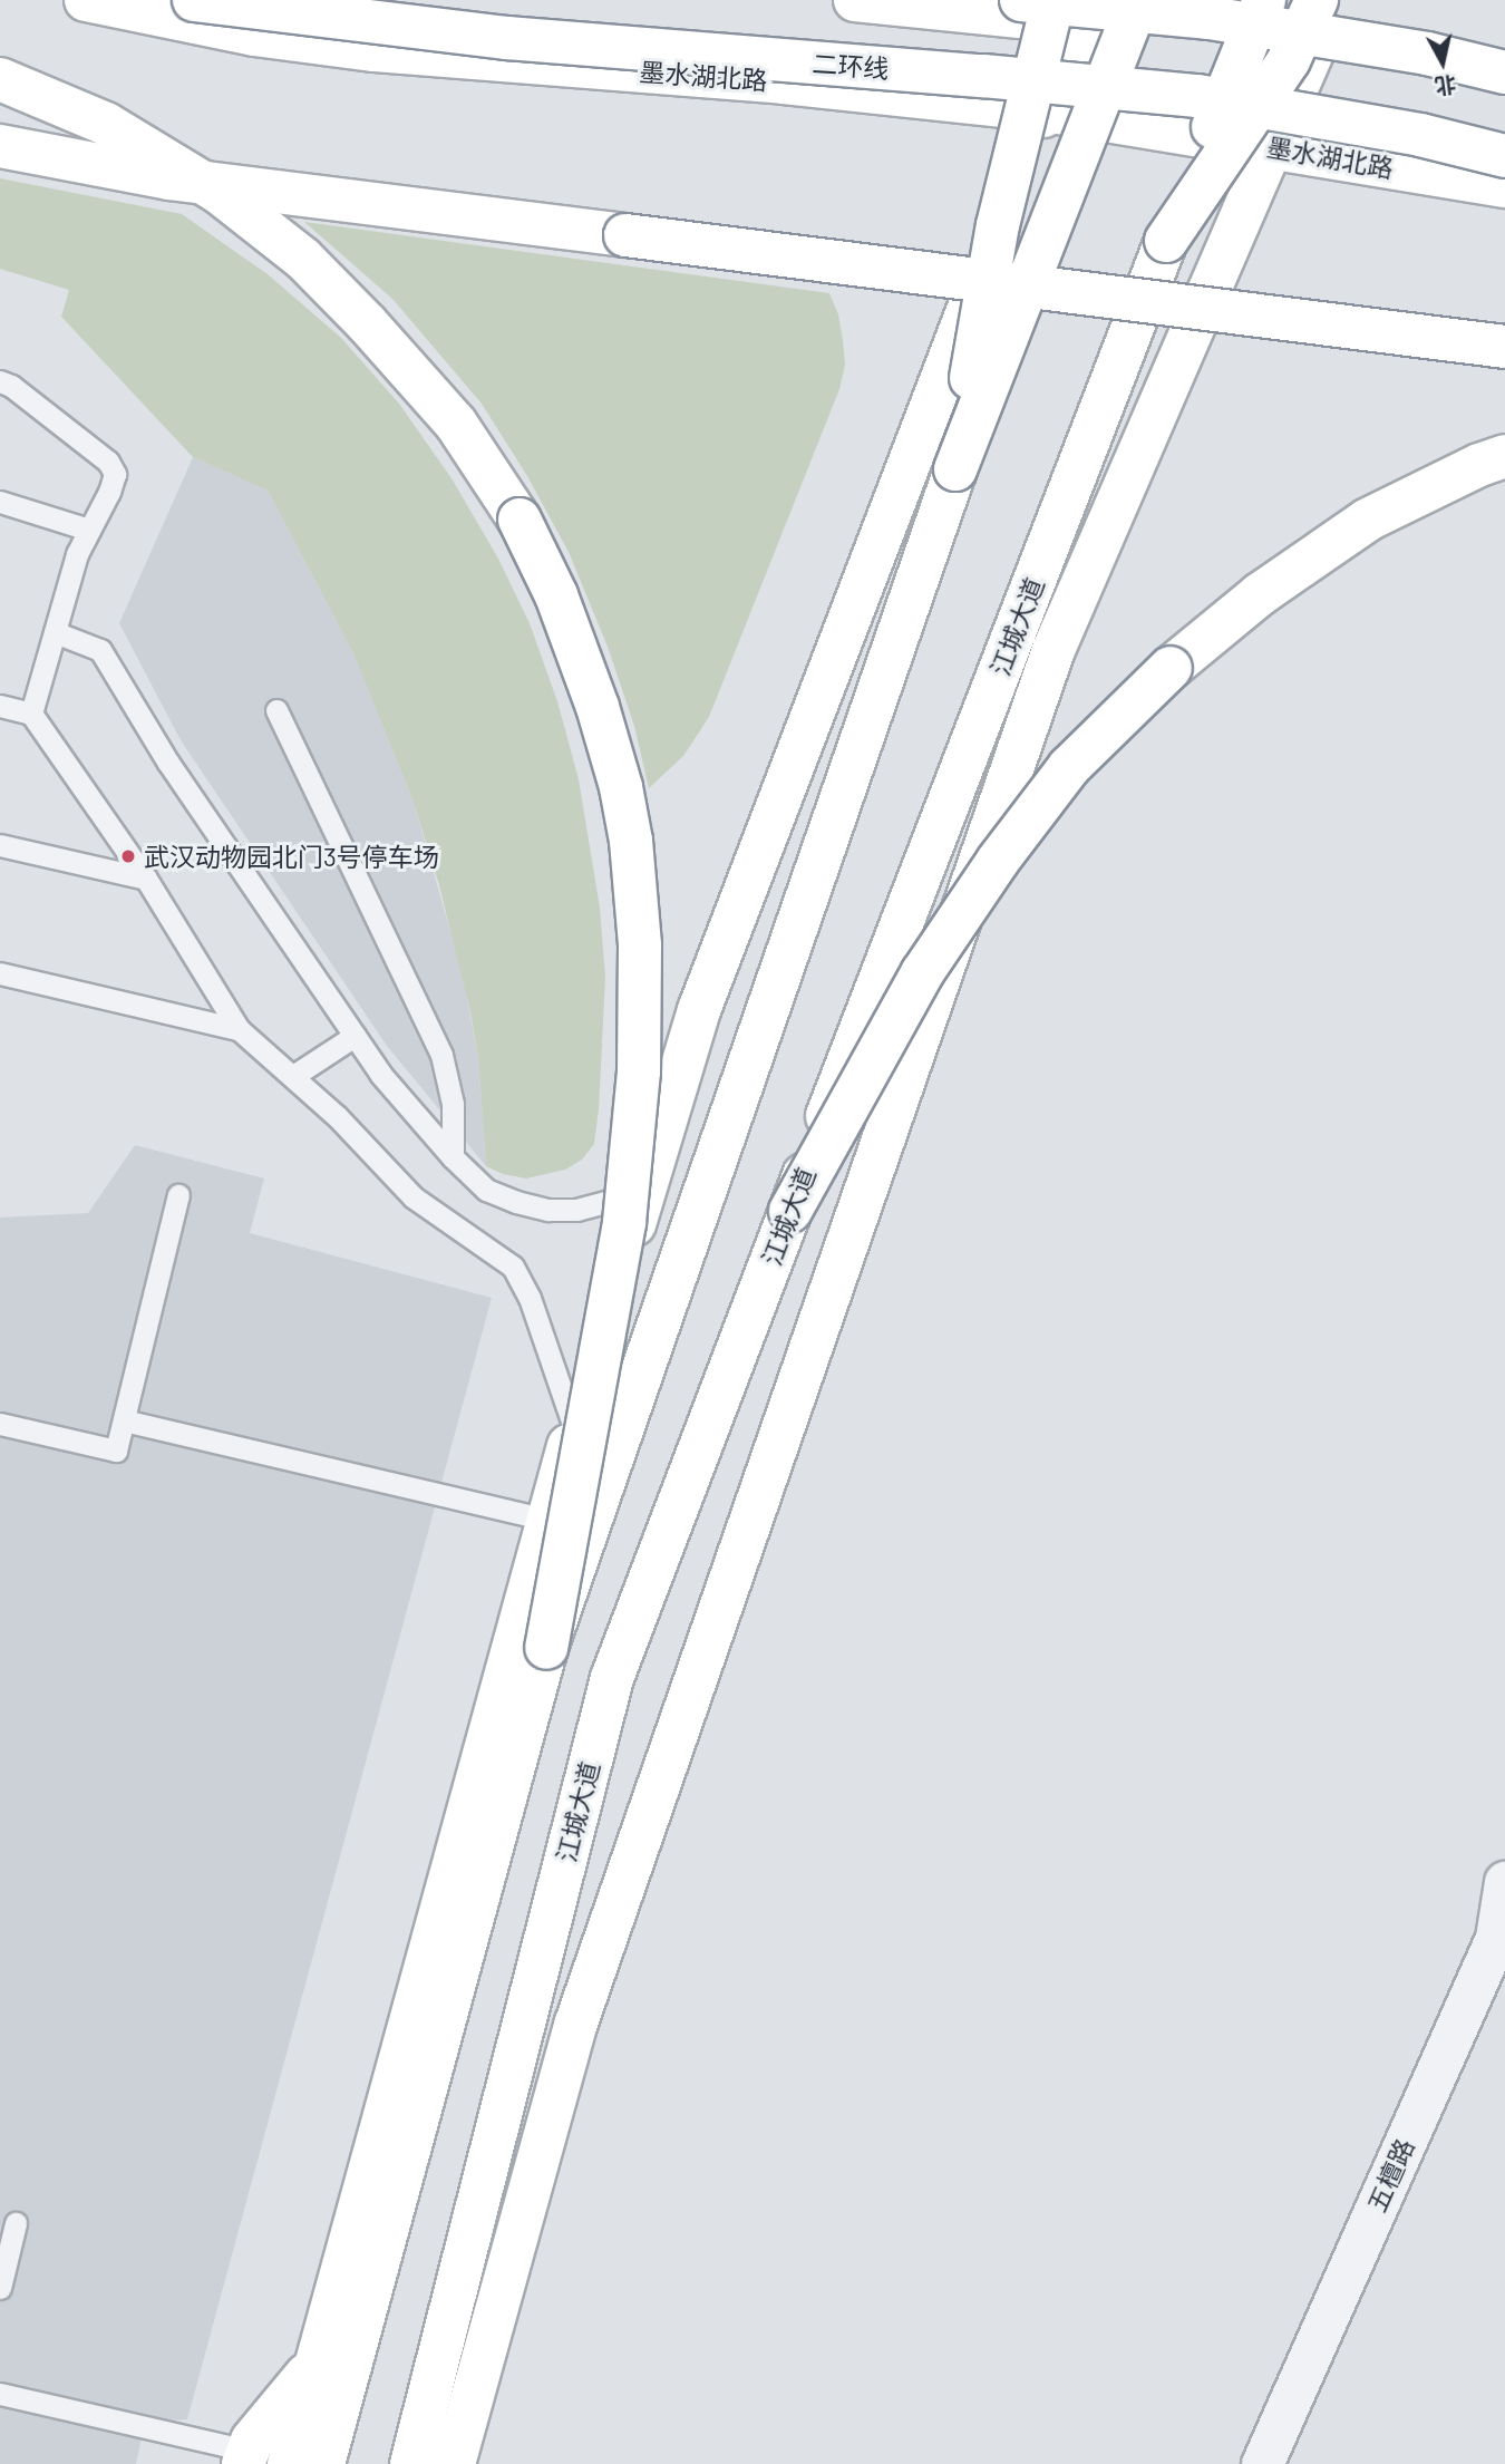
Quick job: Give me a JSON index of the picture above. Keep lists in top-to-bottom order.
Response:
{
  "streets": {
    "main road": ["二环线", "墨水湖北路", "江城大道"],
    "street": ["五檀路"]
  },
  "places": ["武汉动物园北门3号停车场"],
  "north": "bottom"
}
